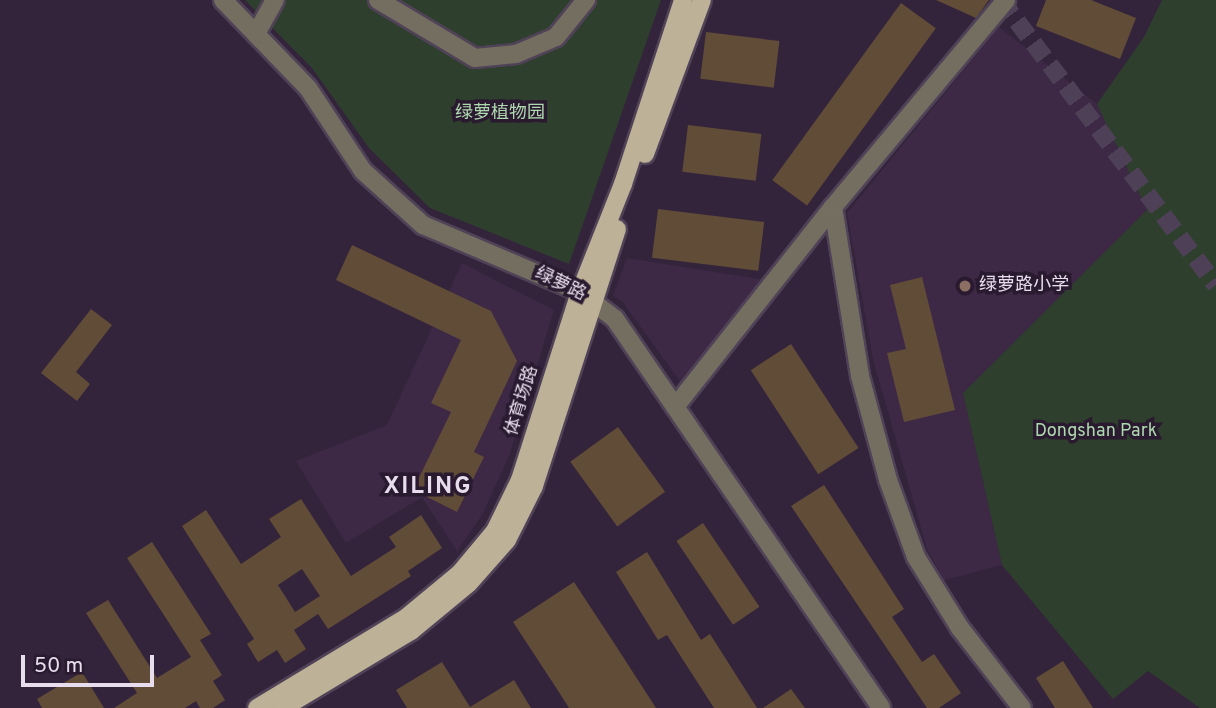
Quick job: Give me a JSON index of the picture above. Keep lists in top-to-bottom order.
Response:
{
  "streets": {
    "main road": ["体育场路"],
    "street": ["绿萝路"]
  },
  "crossings": [
    ["绿萝路", "体育场路"]
  ],
  "districts": ["XILING"],
  "parks": ["绿萝植物园", "Dongshan Park"],
  "places": ["绿萝路小学"],
  "scale_bar": "50 m"
}
